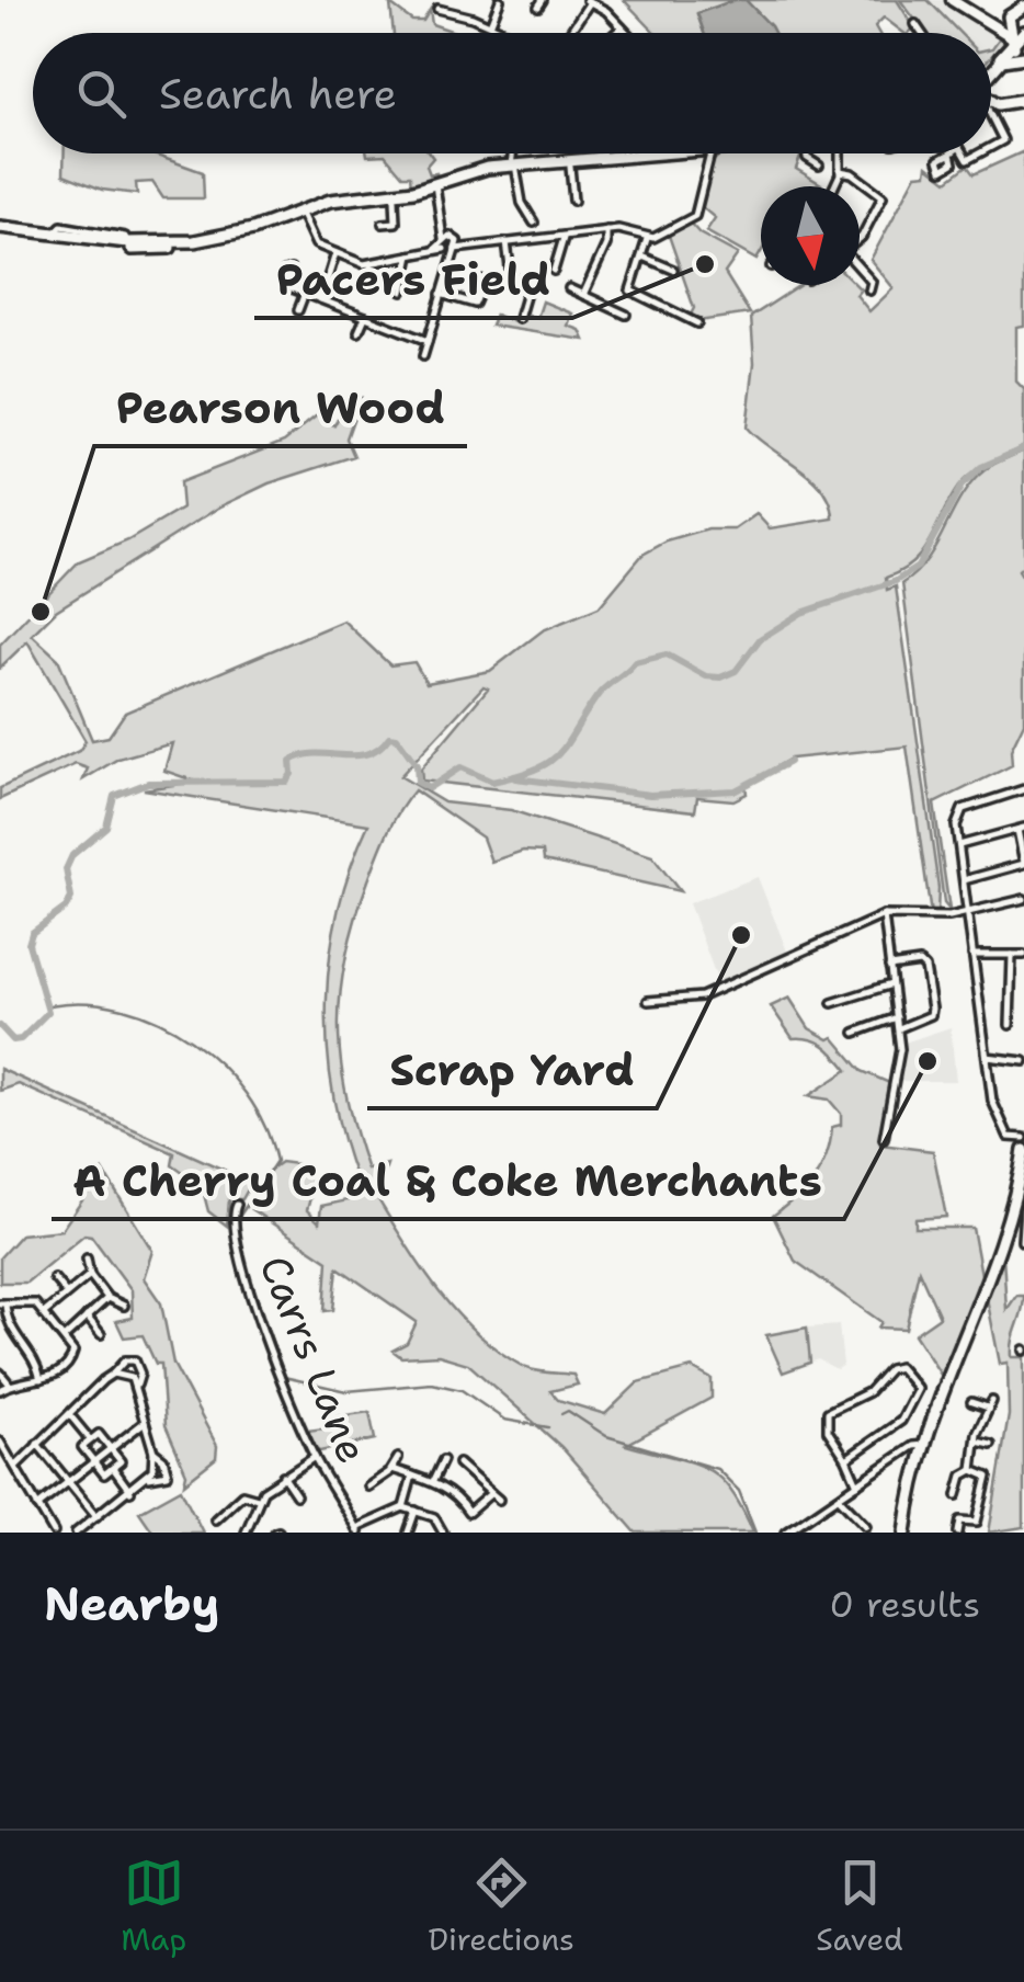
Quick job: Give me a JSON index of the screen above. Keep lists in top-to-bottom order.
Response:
{
  "streets": {
    "street": ["Carrs Lane"]
  },
  "places": [
    "Pacers Field",
    "Pearson Wood",
    "Scrap Yard",
    "A Cherry Coal & Coke Merchants"
  ],
  "north": "bottom",
  "page": {
    "search": "Search here",
    "heading": ["Nearby", "0 results"],
    "nav": ["Map", "Directions", "Saved"]
  }
}
